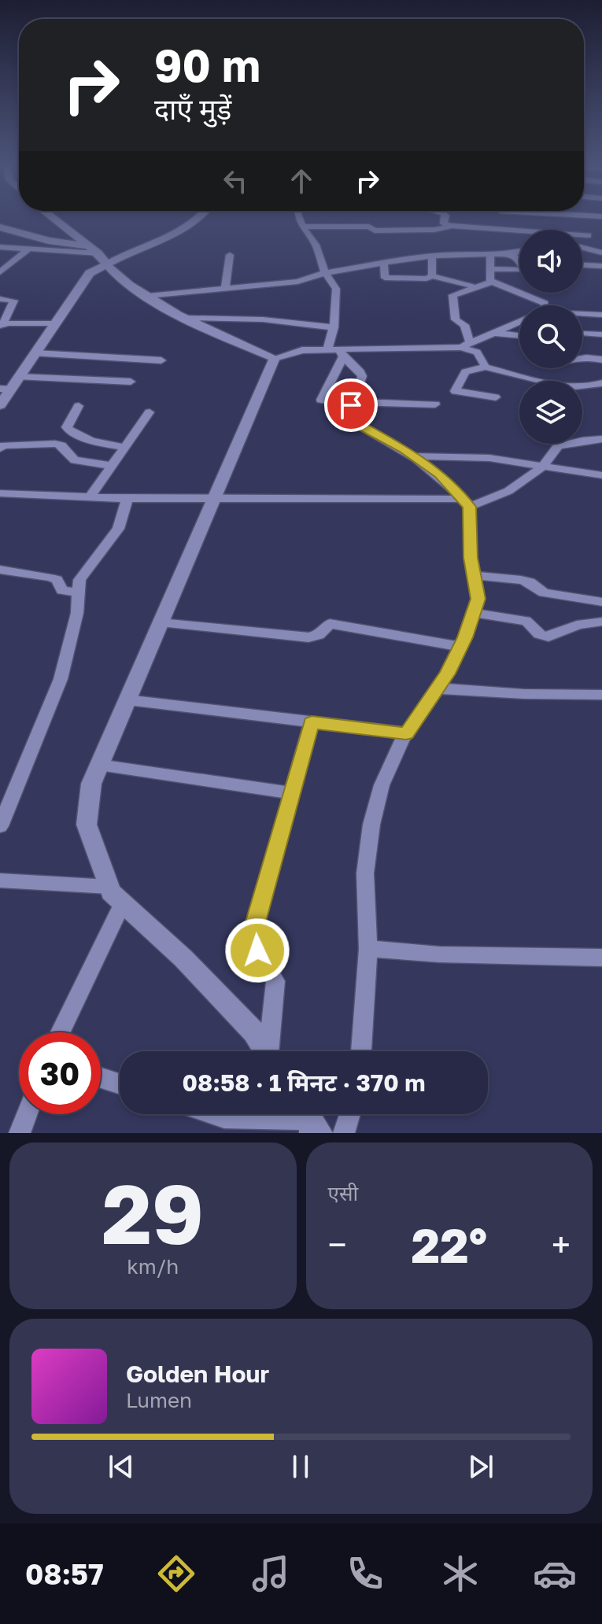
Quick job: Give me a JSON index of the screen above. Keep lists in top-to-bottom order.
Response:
{
  "page": {
    "turn": ["90 m", "दाएँ मुड़ें"],
    "limit": "30",
    "trip": "08:58 · 1 मिनट · 370 m",
    "tile": [
      ["29", "km/h"],
      "एसी"
    ],
    "heat": ["−", "22°", "+"],
    "song": ["Golden Hour", "Lumen"],
    "tabs": "08:57"
  }
}
